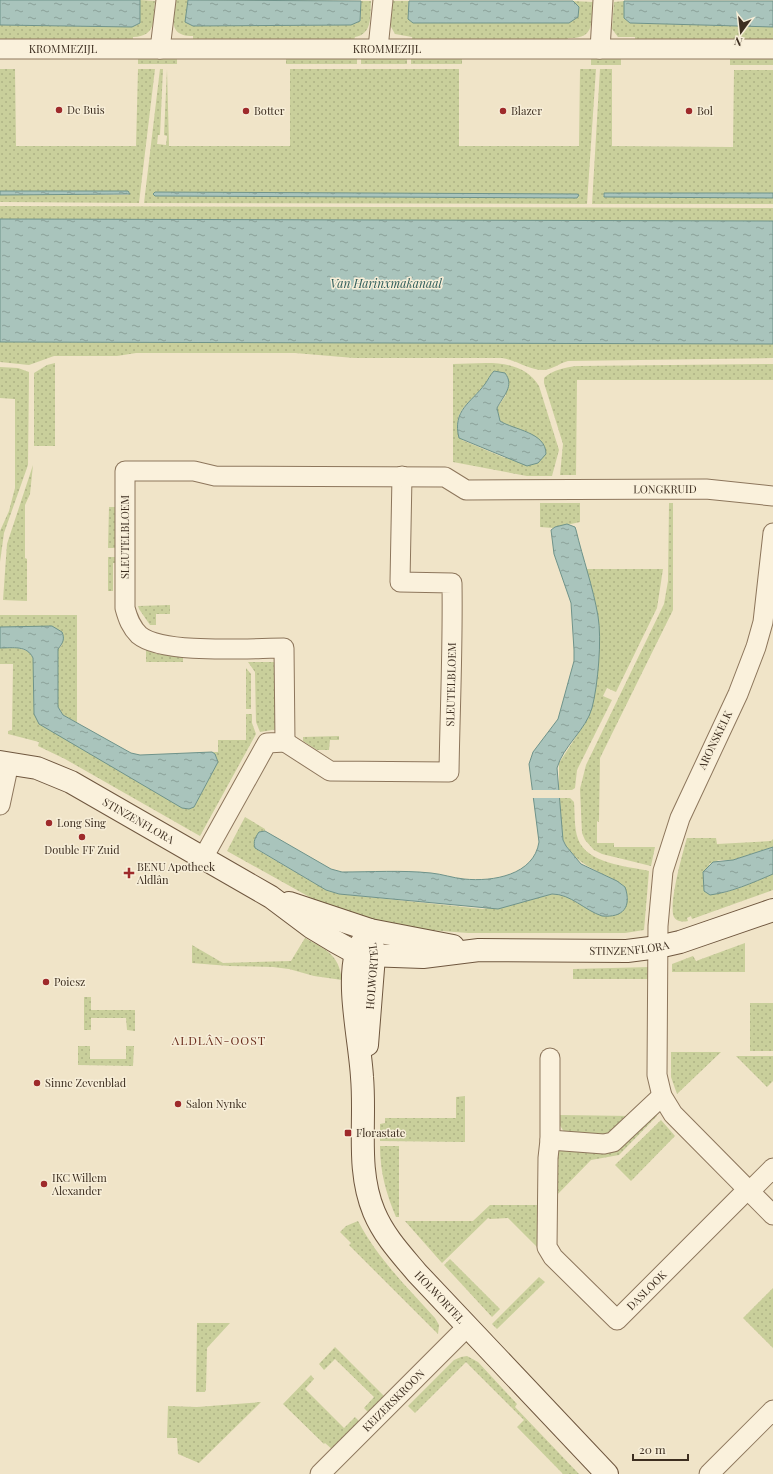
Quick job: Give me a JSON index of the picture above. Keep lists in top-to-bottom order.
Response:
{
  "streets": {
    "street": [
      "KROMMEZIJL",
      "LONGKRUID",
      "SLEUTELBLOEM",
      "ARONSKELK",
      "STINZENFLORA",
      "HOLWORTEL",
      "DASLOOK",
      "KEIZERSKROON"
    ]
  },
  "crossings": [
    ["LONGKRUID", "SLEUTELBLOEM"],
    ["ARONSKELK", "STINZENFLORA"],
    ["STINZENFLORA", "HOLWORTEL"],
    ["HOLWORTEL", "KEIZERSKROON"]
  ],
  "districts": ["ALDLÂN-OOST"],
  "water": ["Van Harinxmakanaal"],
  "places": {
    "other": [
      "De Buis",
      "Botter",
      "Blazer",
      "Bol",
      "Long Sing",
      "Double FF Zuid",
      "Poiesz",
      "Sinne Zevenblad",
      "Salon Nynke",
      "IKC Willem Alexander"
    ],
    "health": ["BENU Apotheek Aldlân"],
    "transit": ["Florastate"]
  },
  "scale_bar": "20 m",
  "north": "bottom"
}
